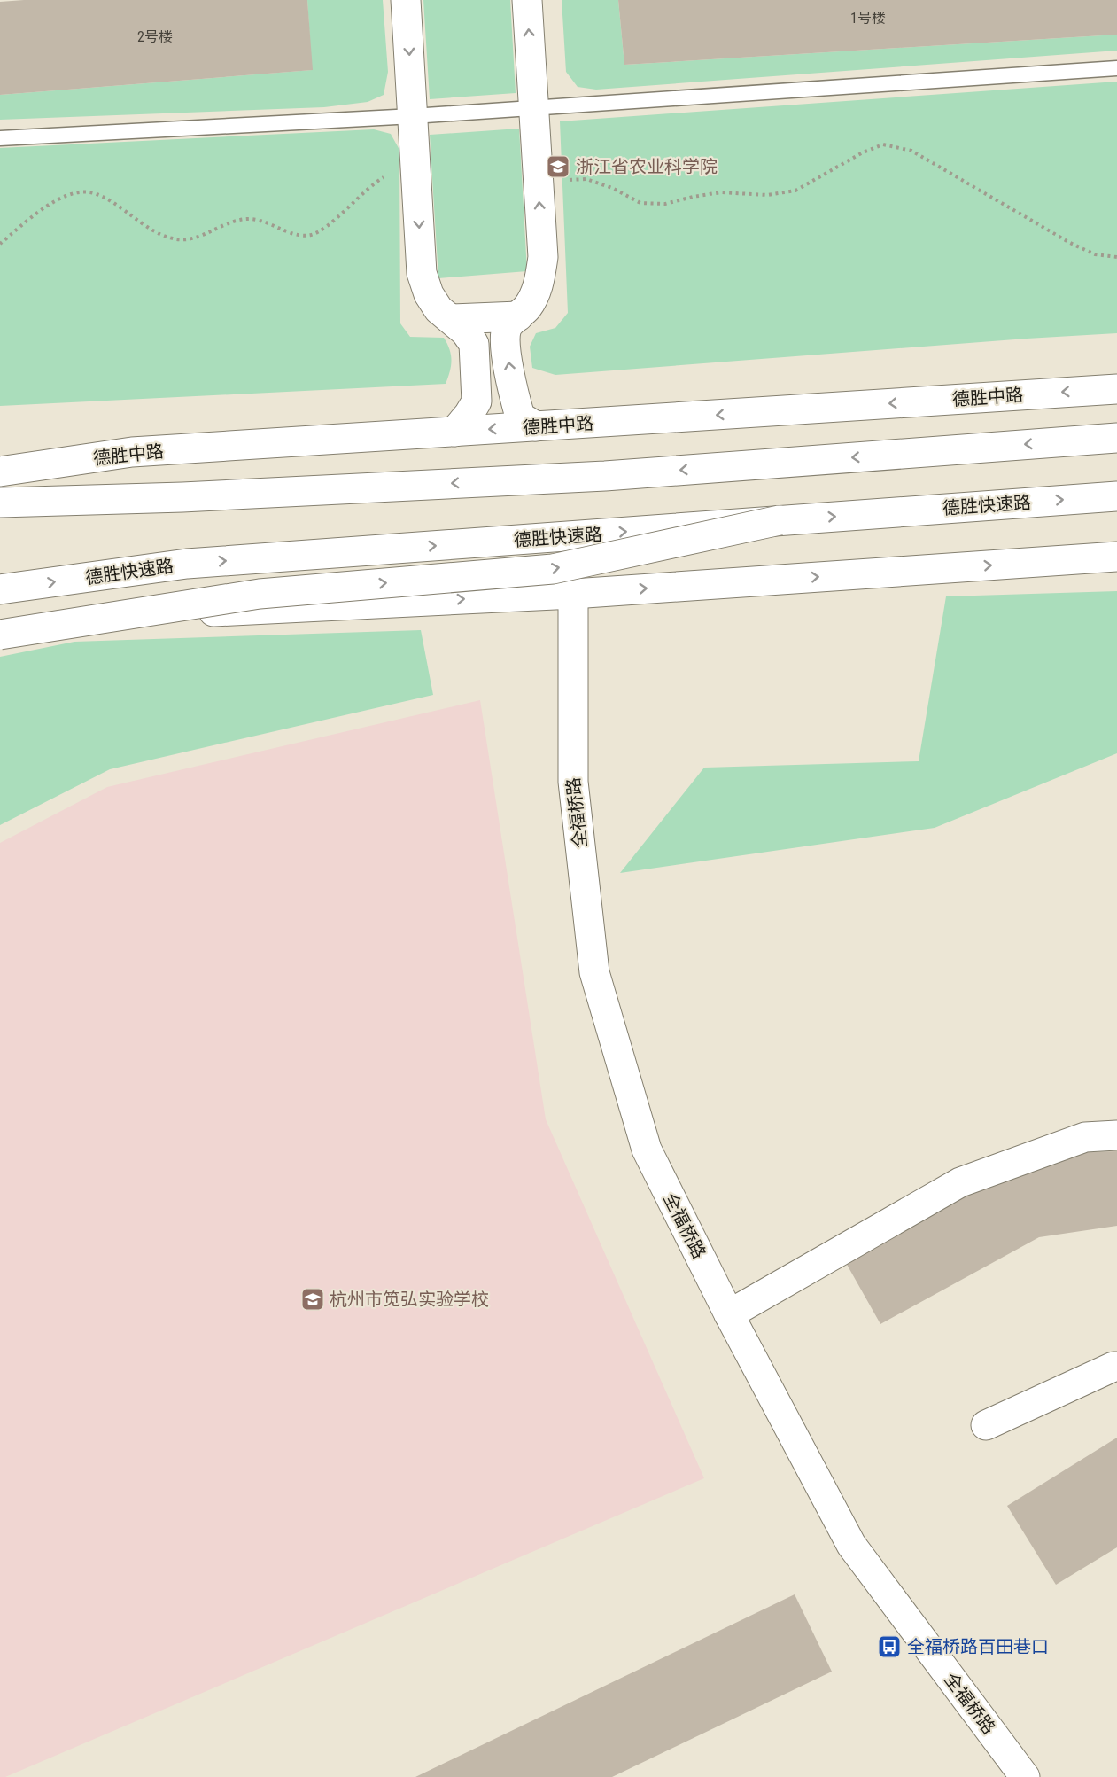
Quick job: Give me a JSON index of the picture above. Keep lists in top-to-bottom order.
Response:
{
  "streets": {
    "main road": ["德胜中路", "德胜快速路", "全福桥路"]
  },
  "places": {
    "school or university": ["浙江省农业科学院", "杭州市笕弘实验学校"],
    "bus stop": ["全福桥路百田巷口"]
  },
  "house_numbers": ["1号楼", "2号楼"]
}
